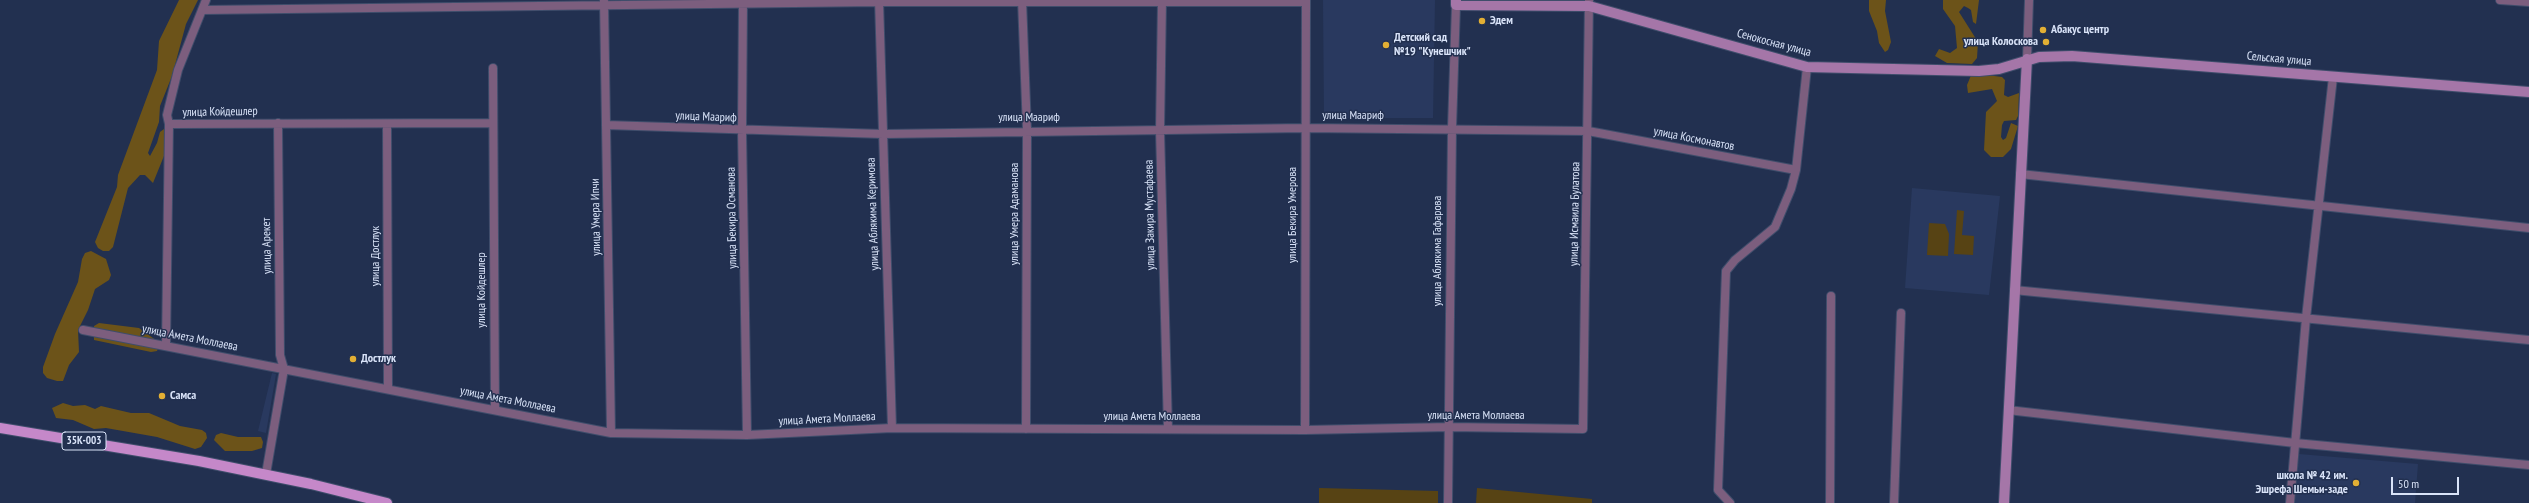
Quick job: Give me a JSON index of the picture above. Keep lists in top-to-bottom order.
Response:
{
  "streets": {
    "main road": ["Сенокосная улица", "Сельская улица", "35К-003"],
    "street": [
      "улица Койдешлер",
      "улица Маариф",
      "улица Космонавтов",
      "улица Аблякима Керимова",
      "улица Умера Адаманова",
      "улица Исмаила Булатова",
      "улица Закира Мустафаева",
      "улица Бекира Умерова",
      "улица Умера Ипчи",
      "улица Бекира Османова",
      "улица Арекет",
      "улица Аблякима Гафарова",
      "улица Достлук",
      "улица Амета Моллаева"
    ]
  },
  "crossings": [
    ["Сенокосная улица", "Сельская улица"],
    ["Сенокосная улица", "улица Исмаила Булатова"],
    ["Сенокосная улица", "улица Аблякима Гафарова"],
    ["улица Койдешлер", "улица Арекет"],
    ["улица Койдешлер", "улица Достлук"],
    ["улица Койдешлер", "улица Амета Моллаева"],
    ["улица Маариф", "улица Космонавтов"],
    ["улица Маариф", "улица Аблякима Керимова"],
    ["улица Маариф", "улица Умера Адаманова"],
    ["улица Маариф", "улица Исмаила Булатова"],
    ["улица Маариф", "улица Закира Мустафаева"],
    ["улица Маариф", "улица Бекира Умерова"],
    ["улица Маариф", "улица Умера Ипчи"],
    ["улица Маариф", "улица Бекира Османова"],
    ["улица Маариф", "улица Аблякима Гафарова"],
    ["улица Космонавтов", "улица Исмаила Булатова"],
    ["улица Аблякима Керимова", "улица Амета Моллаева"],
    ["улица Умера Адаманова", "улица Амета Моллаева"],
    ["улица Исмаила Булатова", "улица Амета Моллаева"],
    ["улица Закира Мустафаева", "улица Амета Моллаева"],
    ["улица Бекира Умерова", "улица Амета Моллаева"],
    ["улица Умера Ипчи", "улица Амета Моллаева"],
    ["улица Бекира Османова", "улица Амета Моллаева"],
    ["улица Арекет", "улица Амета Моллаева"],
    ["улица Аблякима Гафарова", "улица Амета Моллаева"],
    ["улица Достлук", "улица Амета Моллаева"]
  ],
  "places": [
    "Эдем",
    "Абакус центр",
    "улица Колоскова",
    "Детский сад №19 \"Кунешчик\"",
    "Достлук",
    "Самса",
    "школа № 42 им. Эшрефа Шемьи-заде"
  ],
  "scale_bar": "50 m"
}
